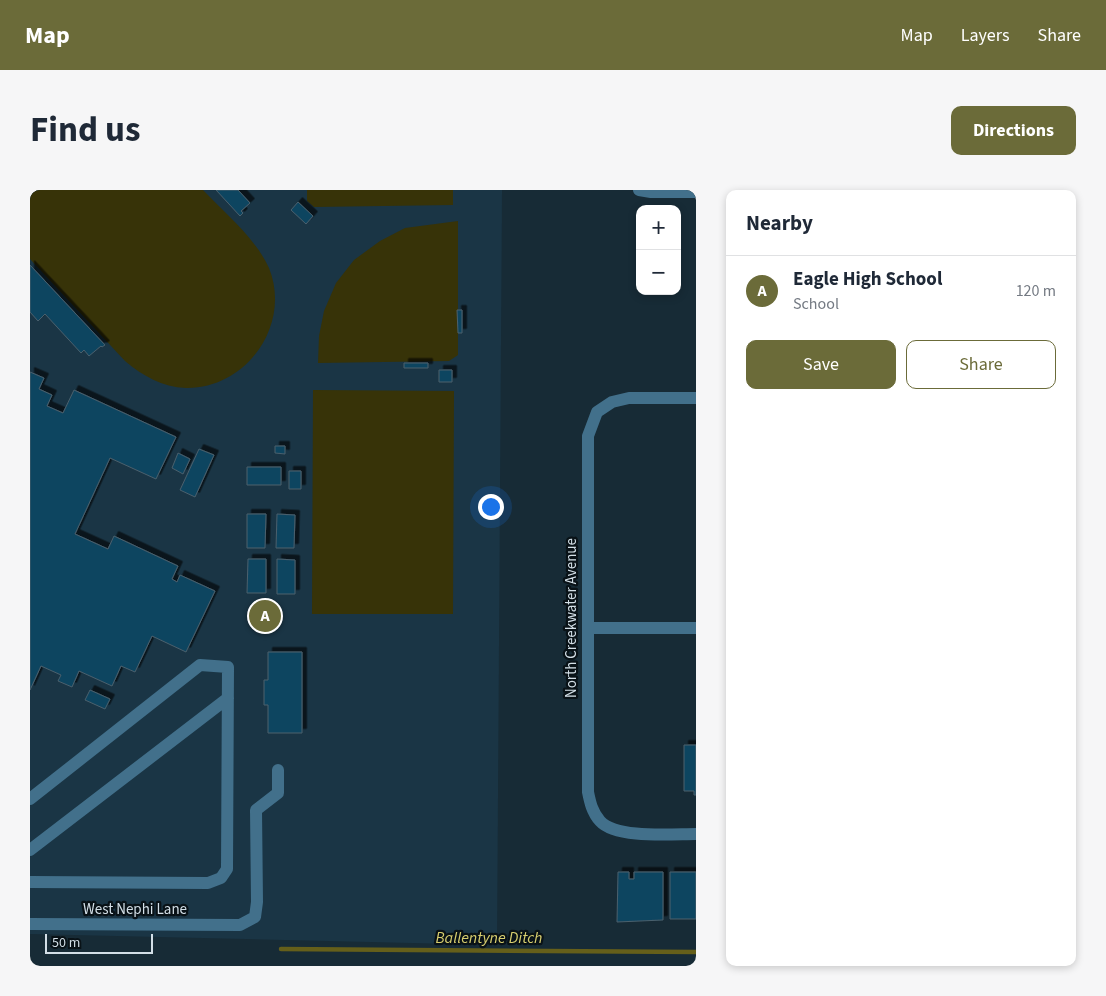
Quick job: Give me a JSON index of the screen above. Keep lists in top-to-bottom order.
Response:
{
  "streets": {
    "street": ["North Creekwater Avenue", "West Nephi Lane"]
  },
  "water": ["Ballentyne Ditch"],
  "scale_bar": "50 m",
  "page": {
    "header": "Map",
    "nav": ["Map", "Layers", "Share"],
    "title": "Find us",
    "buttons": [
      "Directions",
      ["Save", "Share"]
    ],
    "heading": "Nearby",
    "map_buttons": ["+", "−"],
    "list": [
      {
        "mark": "A",
        "name": "Eagle High School",
        "note": "School",
        "value": "120 m"
      }
    ],
    "pins": "A",
    "scale": "50 m"
  }
}
